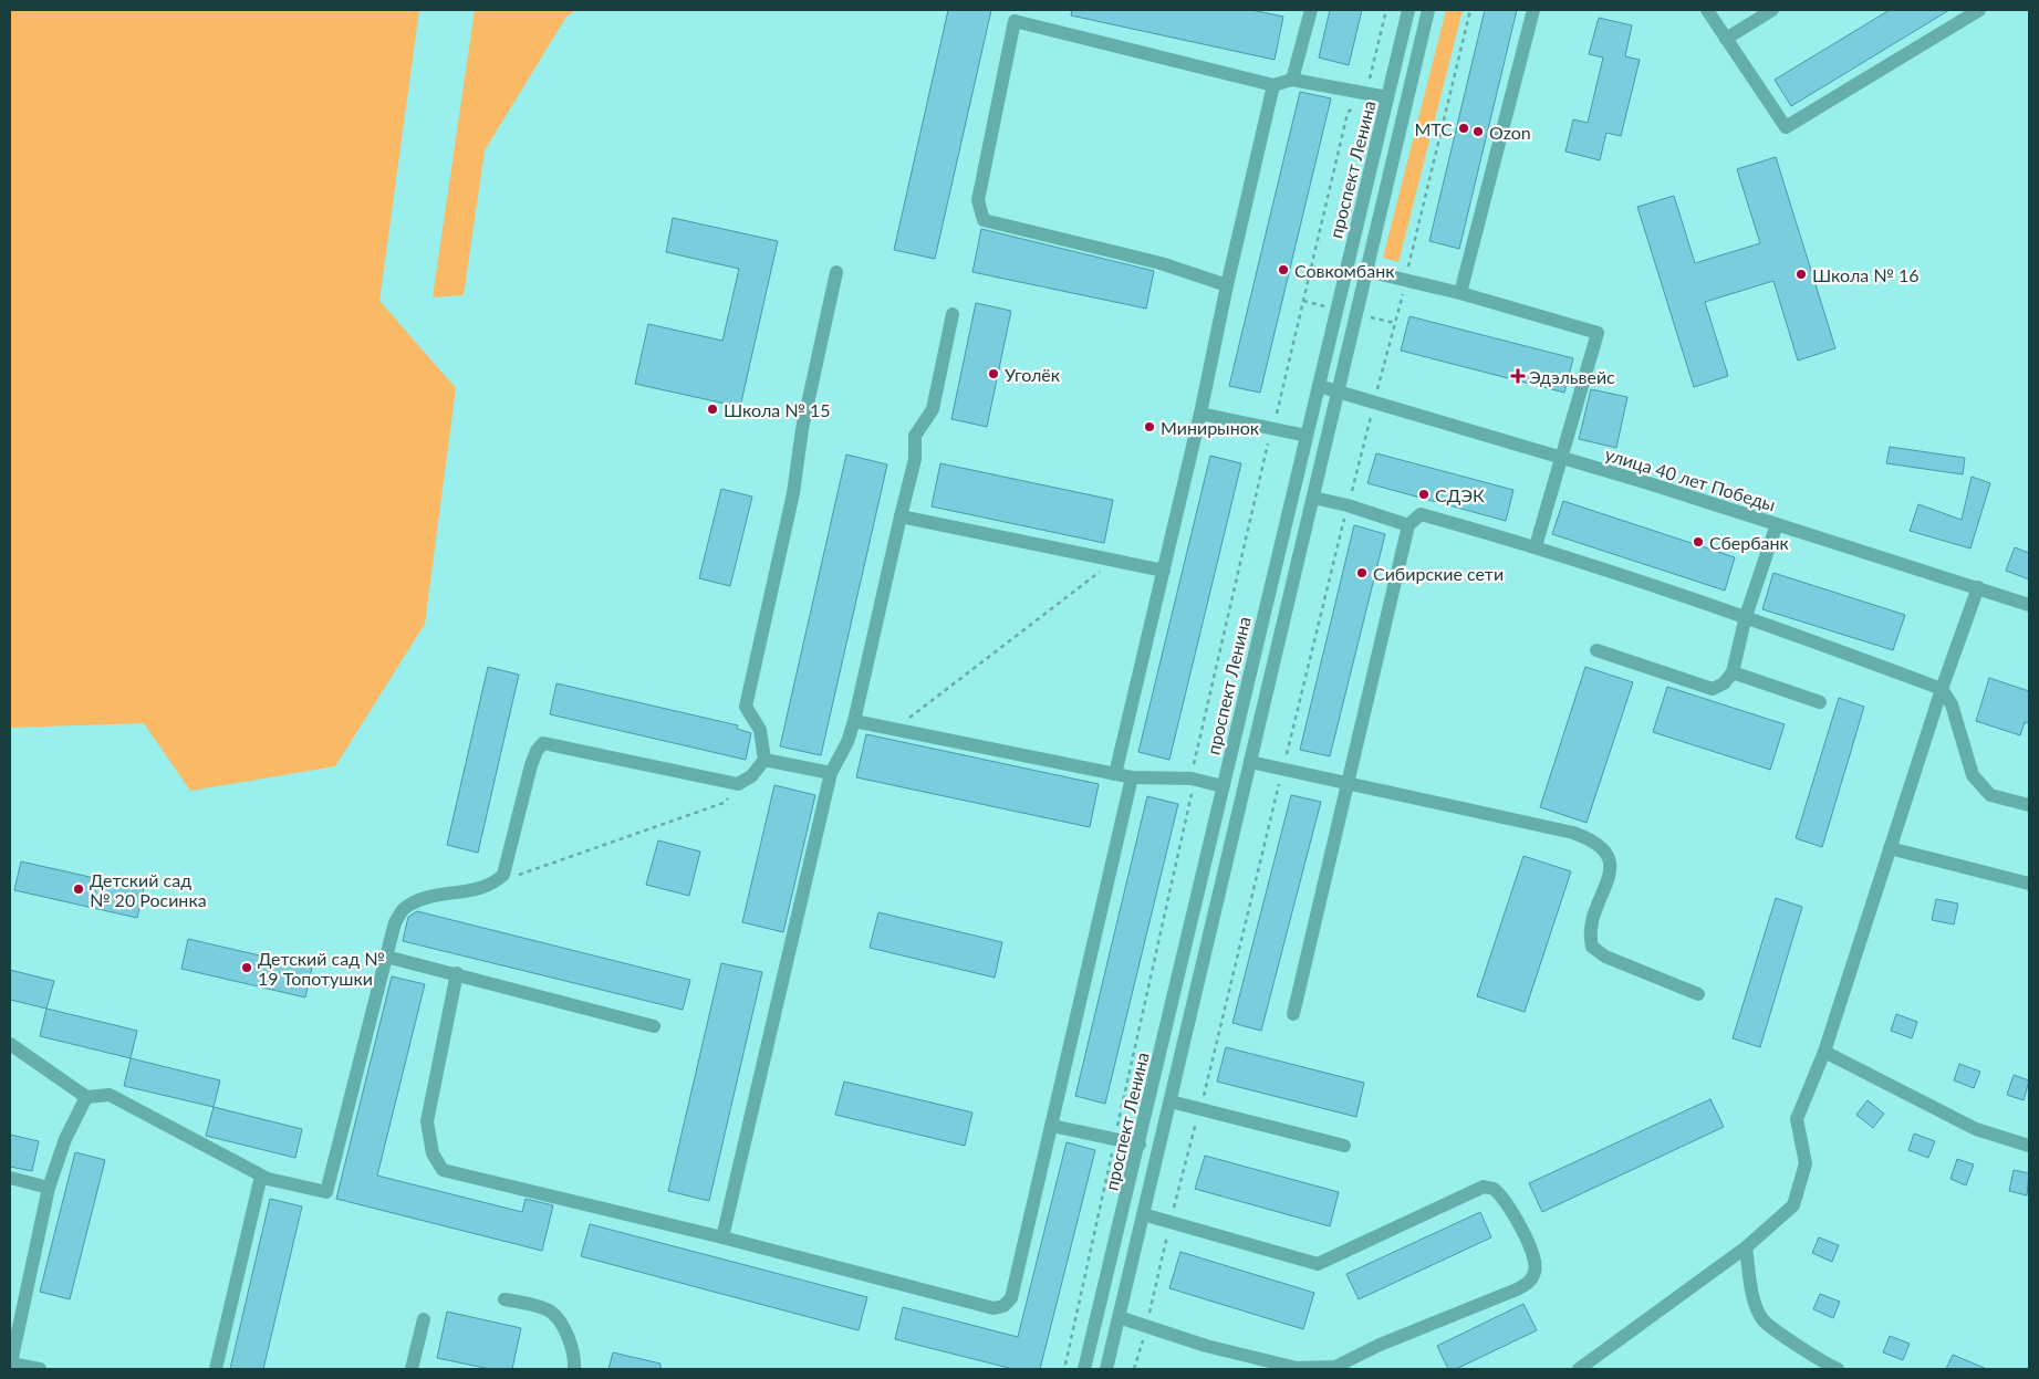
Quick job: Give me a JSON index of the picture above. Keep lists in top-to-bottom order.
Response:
{
  "streets": {
    "street": ["проспект Ленина", "улица 40 лет Победы"]
  },
  "crossings": [
    ["проспект Ленина", "улица 40 лет Победы"]
  ],
  "places": {
    "other": [
      "МТС",
      "Ozon",
      "Совкомбанк",
      "Школа № 16",
      "Уголёк",
      "Школа № 15",
      "Минирынок",
      "СДЭК",
      "Сбербанк",
      "Сибирские сети",
      "Детский сад № 20 Росинка",
      "Детский сад № 19 Топотушки"
    ],
    "health": ["Эдэльвейс"]
  }
}
